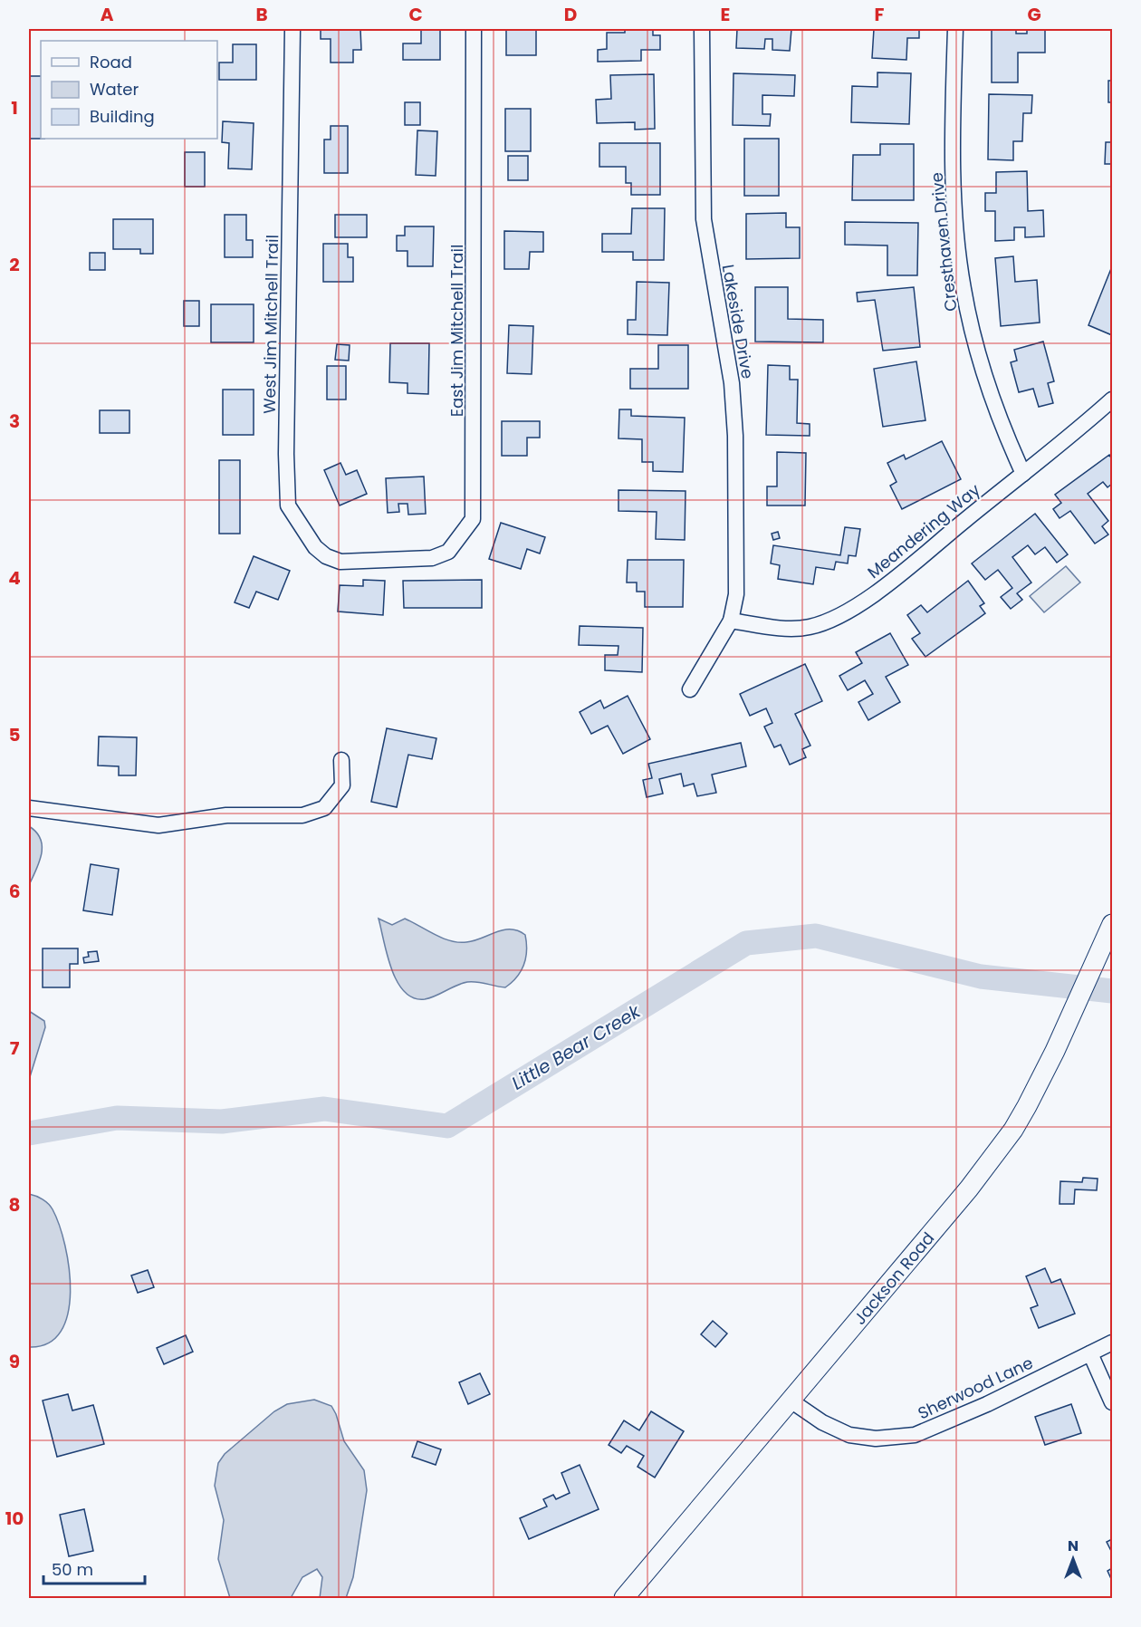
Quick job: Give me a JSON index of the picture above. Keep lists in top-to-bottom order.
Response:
{
  "streets": {
    "main road": ["Jackson Road"],
    "street": [
      "Cresthaven Drive",
      "Lakeside Drive",
      "West Jim Mitchell Trail",
      "East Jim Mitchell Trail",
      "Meandering Way",
      "Sherwood Lane"
    ]
  },
  "crossings": [
    ["Cresthaven Drive", "Meandering Way"],
    ["Lakeside Drive", "Meandering Way"],
    ["West Jim Mitchell Trail", "East Jim Mitchell Trail"],
    ["Jackson Road", "Sherwood Lane"]
  ],
  "water": ["Little Bear Creek"],
  "legend": ["Road", "Water", "Building"],
  "scale_bar": "50 m",
  "north": "top",
  "grid": {
    "columns": [
      "A",
      "B",
      "C",
      "D",
      "E",
      "F",
      "G"
    ],
    "rows": [
      "1",
      "2",
      "3",
      "4",
      "5",
      "6",
      "7",
      "8",
      "9",
      "10"
    ]
  }
}
